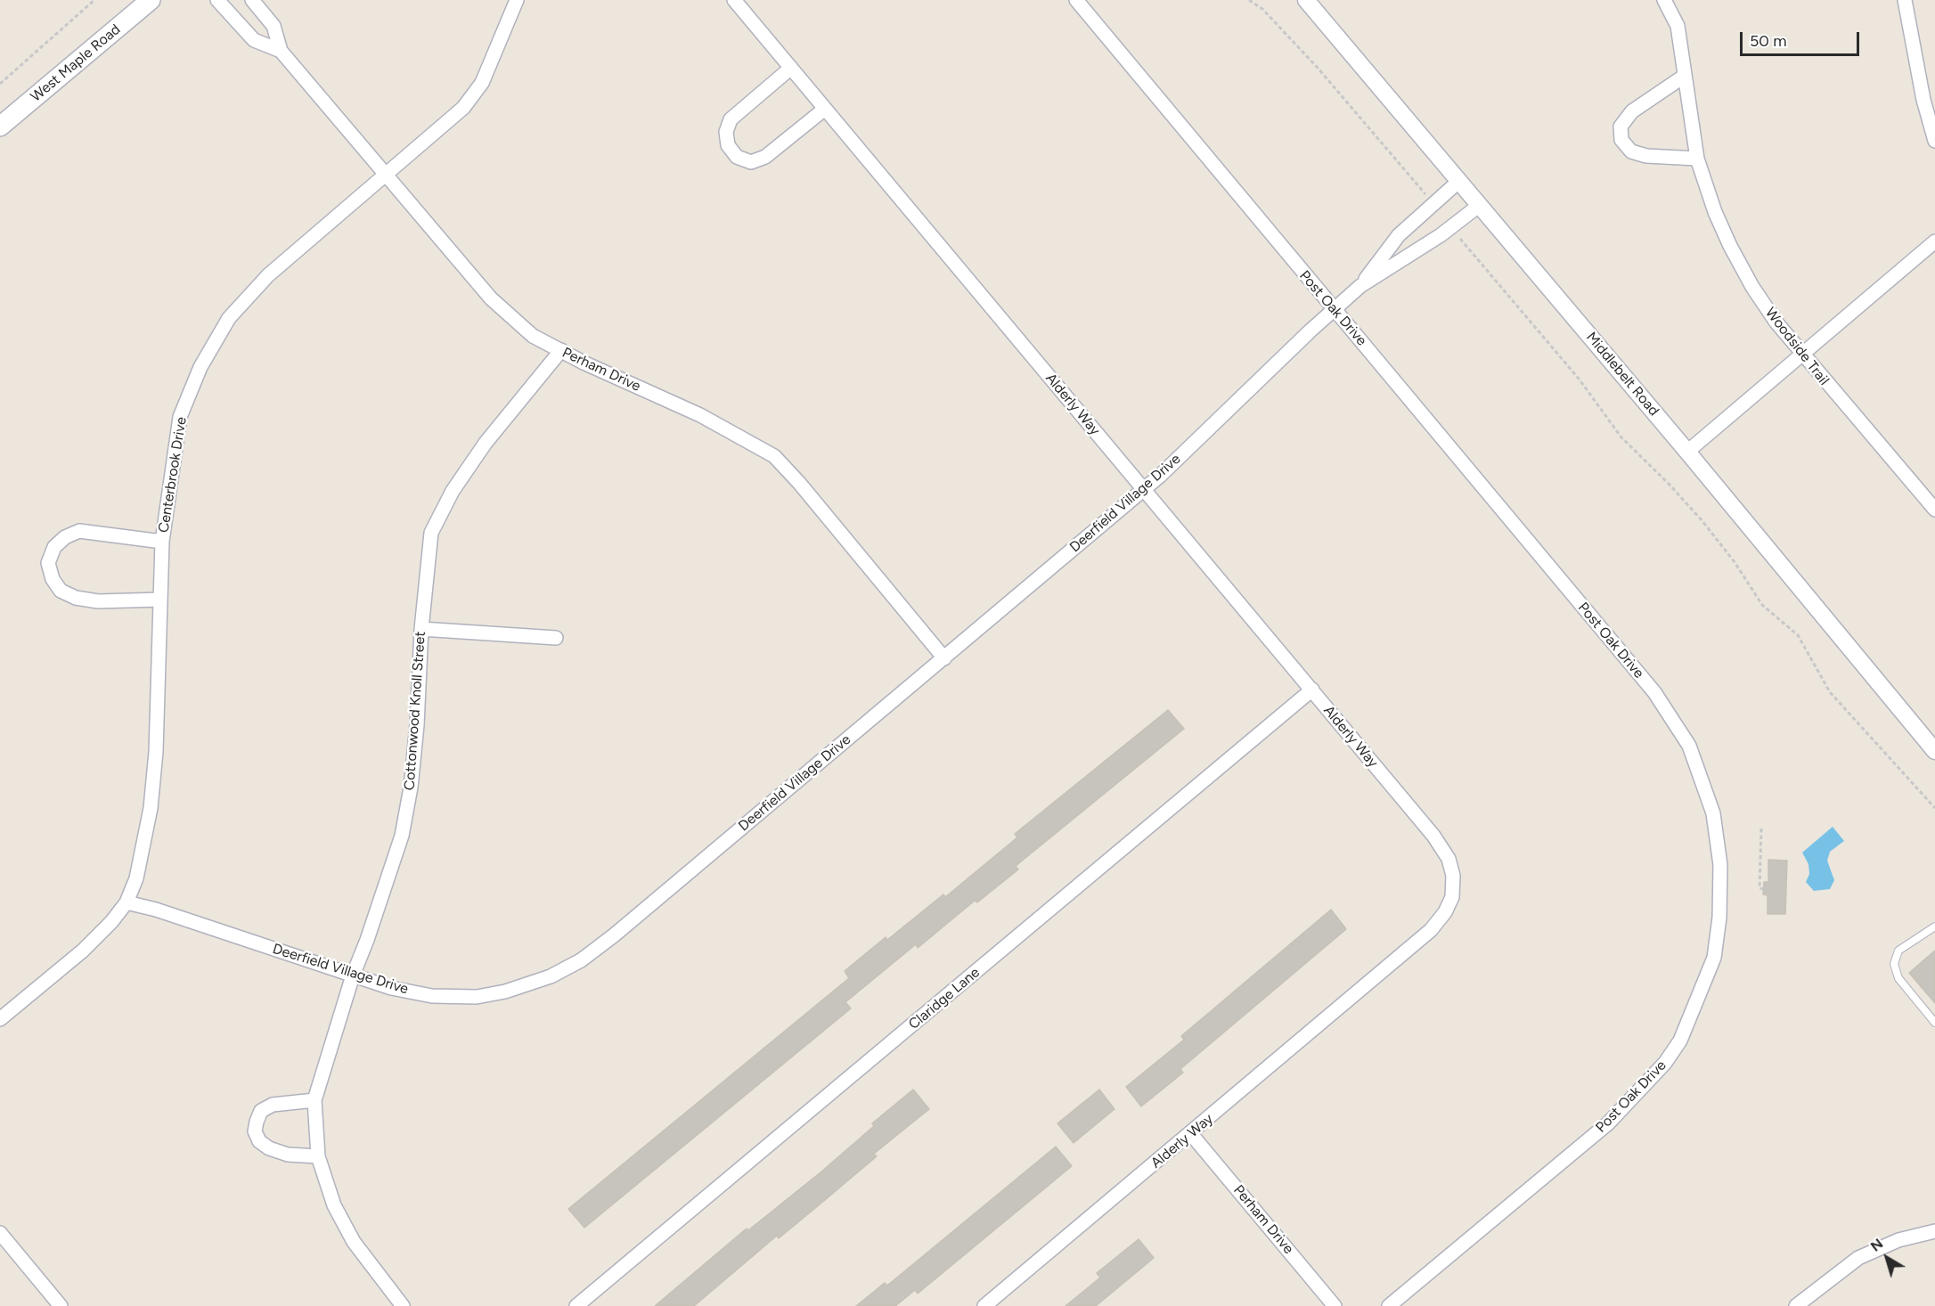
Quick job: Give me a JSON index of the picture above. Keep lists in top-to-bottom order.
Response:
{
  "streets": {
    "main road": ["West Maple Road"],
    "street": [
      "Post Oak Drive",
      "Woodside Trail",
      "Perham Drive",
      "Middlebelt Road",
      "Alderly Way",
      "Centerbrook Drive",
      "Deerfield Village Drive",
      "Cottonwood Knoll Street",
      "Claridge Lane"
    ]
  },
  "crossings": [
    ["Post Oak Drive", "Deerfield Village Drive"],
    ["Perham Drive", "Alderly Way"],
    ["Perham Drive", "Centerbrook Drive"],
    ["Perham Drive", "Deerfield Village Drive"],
    ["Perham Drive", "Cottonwood Knoll Street"],
    ["Middlebelt Road", "Deerfield Village Drive"],
    ["Alderly Way", "Deerfield Village Drive"],
    ["Alderly Way", "Claridge Lane"],
    ["Centerbrook Drive", "Deerfield Village Drive"],
    ["Deerfield Village Drive", "Cottonwood Knoll Street"]
  ],
  "scale_bar": "50 m",
  "north": "top left"
}
